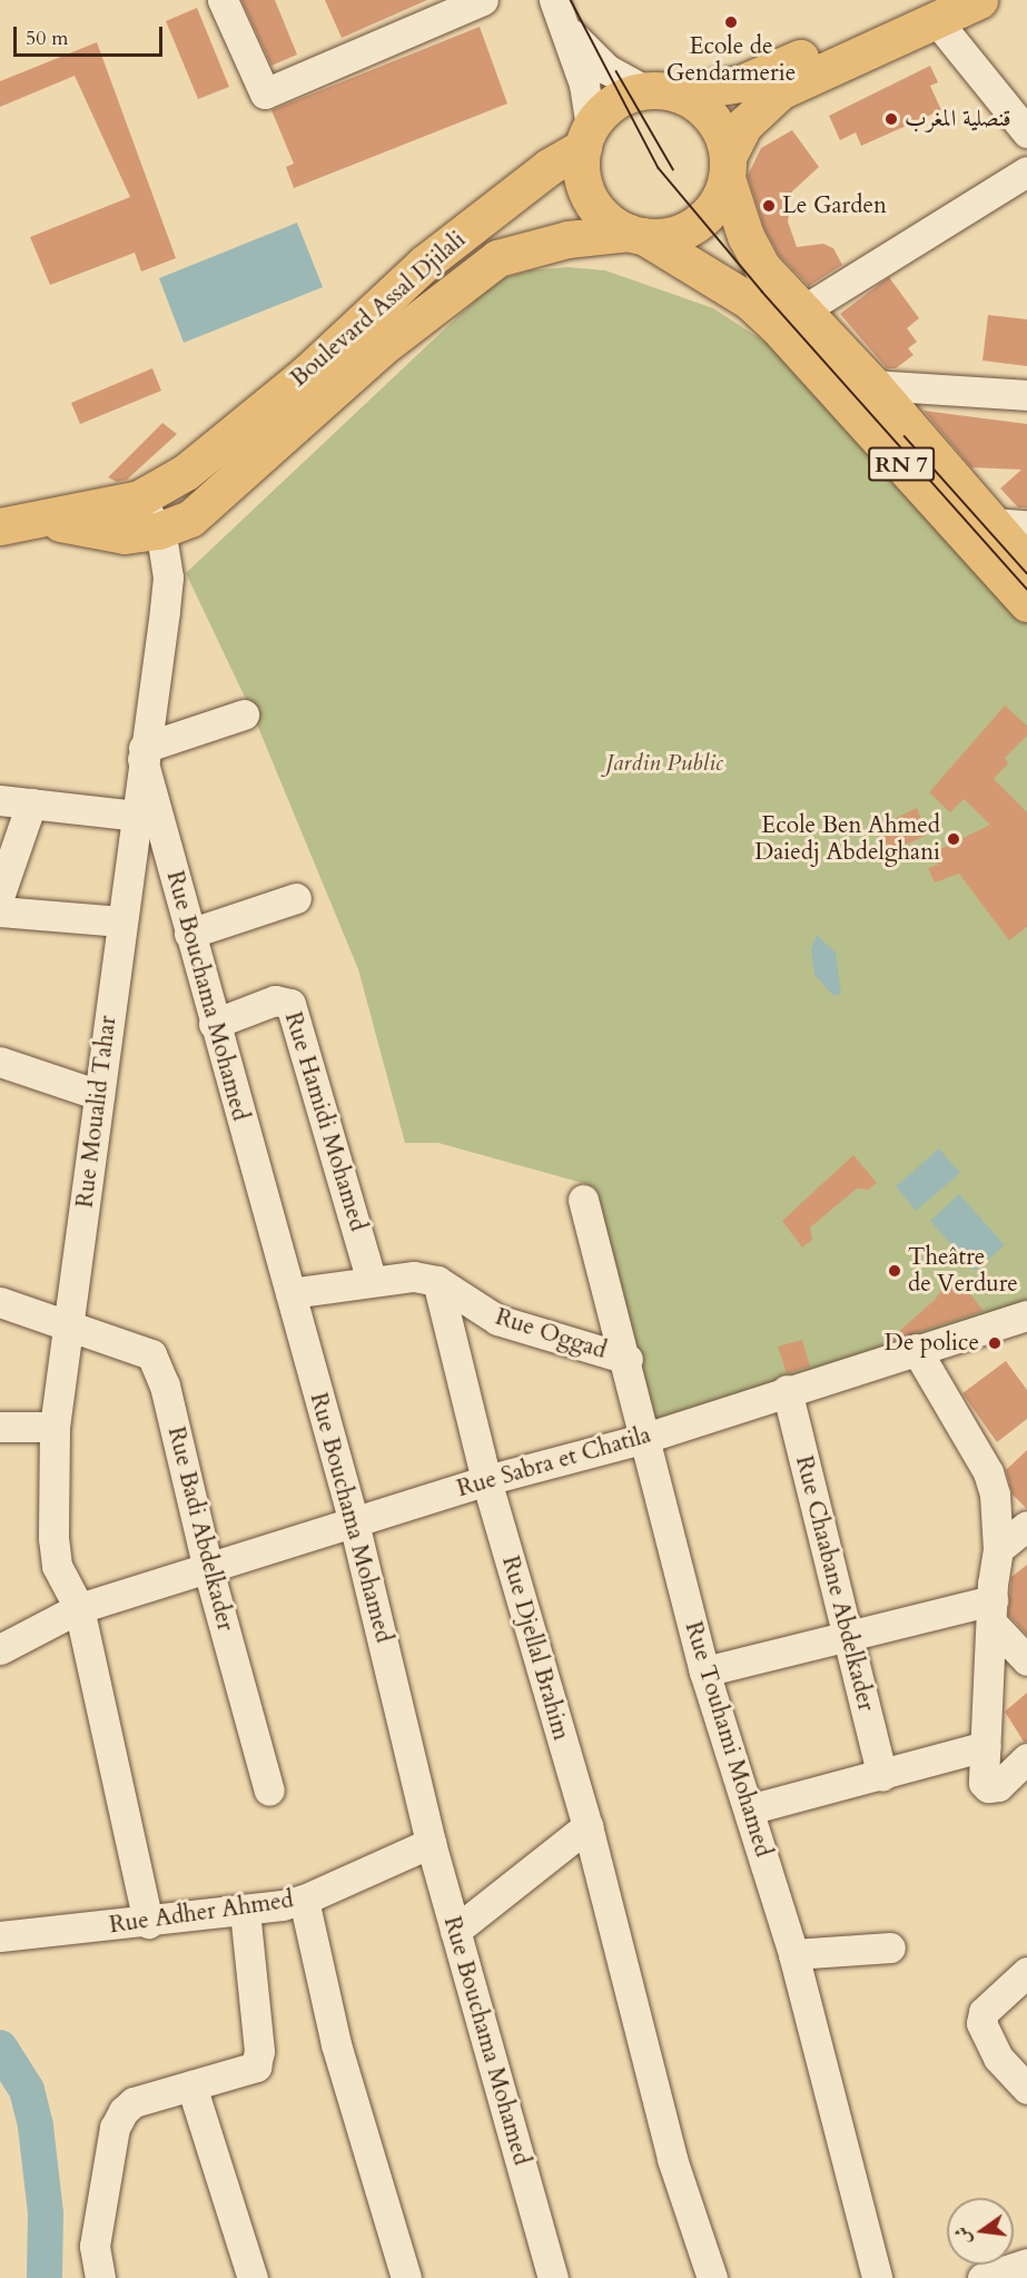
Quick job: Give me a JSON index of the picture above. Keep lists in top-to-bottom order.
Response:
{
  "streets": {
    "main road": ["Boulevard Assal Djilali", "RN 7"],
    "street": [
      "Rue Bouchama Mohamed",
      "Rue Moualid Tahar",
      "Rue Hamidi Mohamed",
      "Rue Oggad",
      "Rue Sabra et Chatila",
      "Rue Badi Abdelkader",
      "Rue Chaabane Abdelkader",
      "Rue Djellal Brahim",
      "Rue Touhami Mohamed",
      "Rue Adher Ahmed"
    ]
  },
  "crossings": [
    ["Boulevard Assal Djilali", "RN 7"],
    ["Rue Bouchama Mohamed", "Rue Moualid Tahar"],
    ["Rue Bouchama Mohamed", "Rue Hamidi Mohamed"],
    ["Rue Bouchama Mohamed", "Rue Sabra et Chatila"],
    ["Rue Bouchama Mohamed", "Rue Adher Ahmed"],
    ["Rue Moualid Tahar", "Rue Sabra et Chatila"],
    ["Rue Moualid Tahar", "Rue Badi Abdelkader"],
    ["Rue Moualid Tahar", "Rue Adher Ahmed"],
    ["Rue Oggad", "Rue Djellal Brahim"],
    ["Rue Oggad", "Rue Touhami Mohamed"],
    ["Rue Sabra et Chatila", "Rue Badi Abdelkader"],
    ["Rue Sabra et Chatila", "Rue Chaabane Abdelkader"],
    ["Rue Sabra et Chatila", "Rue Djellal Brahim"],
    ["Rue Sabra et Chatila", "Rue Touhami Mohamed"]
  ],
  "parks": ["Jardin Public"],
  "places": [
    "Ecole de Gendarmerie",
    "قنصلية المغرب",
    "Le Garden",
    "Ecole Ben Ahmed Daiedj Abdelghani",
    "Theâtre de Verdure",
    "De police"
  ],
  "scale_bar": "50 m",
  "north": "left"
}
